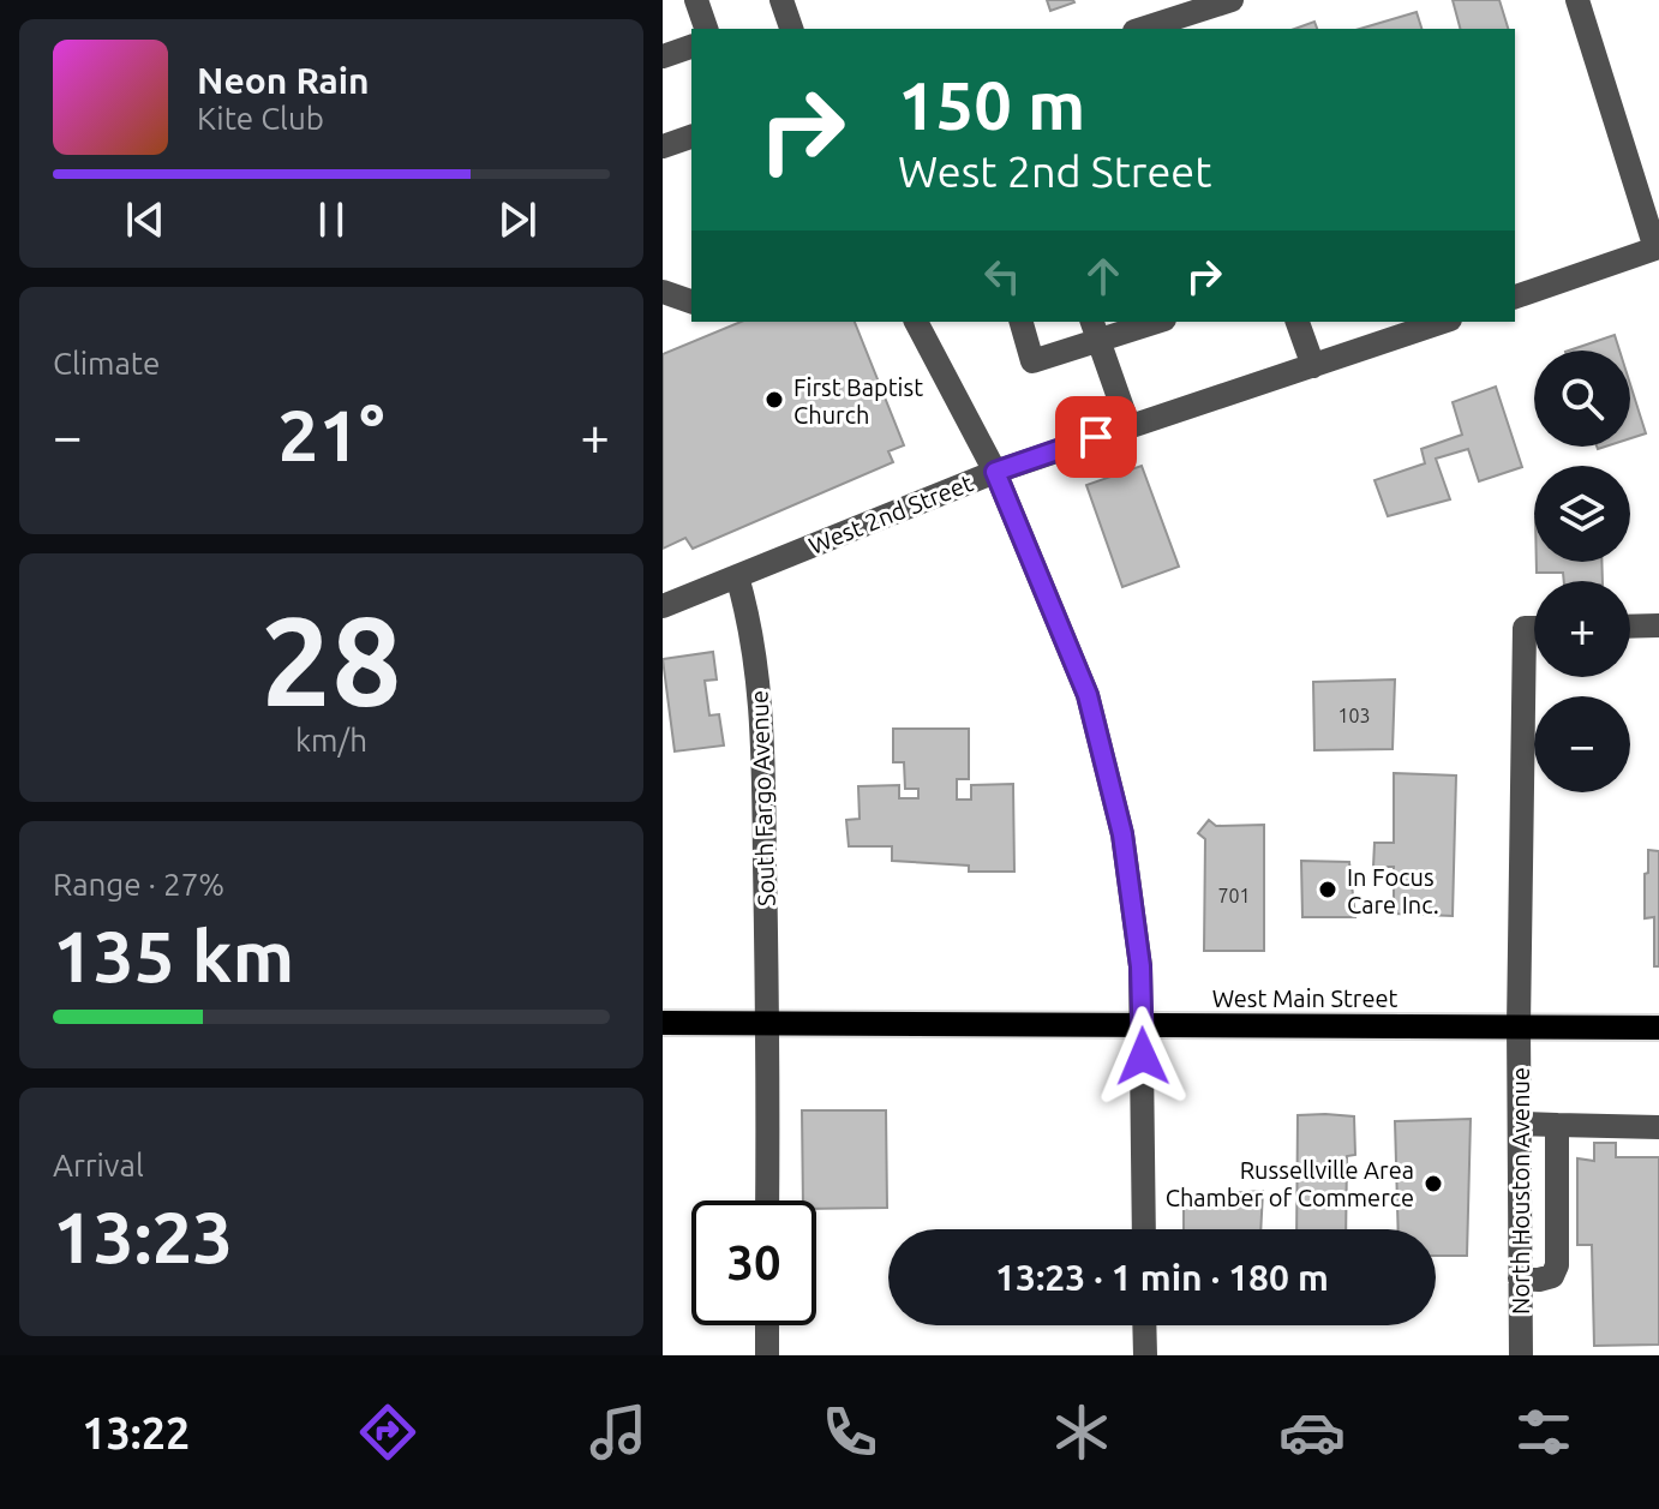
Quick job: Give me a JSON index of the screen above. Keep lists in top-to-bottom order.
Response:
{
  "streets": {
    "main road": ["West Main Street"],
    "street": ["West 2nd Street", "South Fargo Avenue", "North Houston Avenue"]
  },
  "crossings": [
    ["West 2nd Street", "South Fargo Avenue"],
    ["South Fargo Avenue", "West Main Street"],
    ["West Main Street", "North Houston Avenue"]
  ],
  "places": ["First Baptist Church", "In Focus Care Inc.", "Russellville Area Chamber of Commerce"],
  "house_numbers": ["103", "701"],
  "page": {
    "turn": ["150 m", "West 2nd Street"],
    "song": ["Neon Rain", "Kite Club"],
    "tile": [
      "Climate",
      ["28", "km/h"],
      ["Range · 27%", "135 km"],
      ["Arrival", "13:23"]
    ],
    "map_buttons": ["+", "−"],
    "heat": ["−", "21°", "+"],
    "limit": "30",
    "trip": "13:23 · 1 min · 180 m",
    "tabs": "13:22"
  }
}
